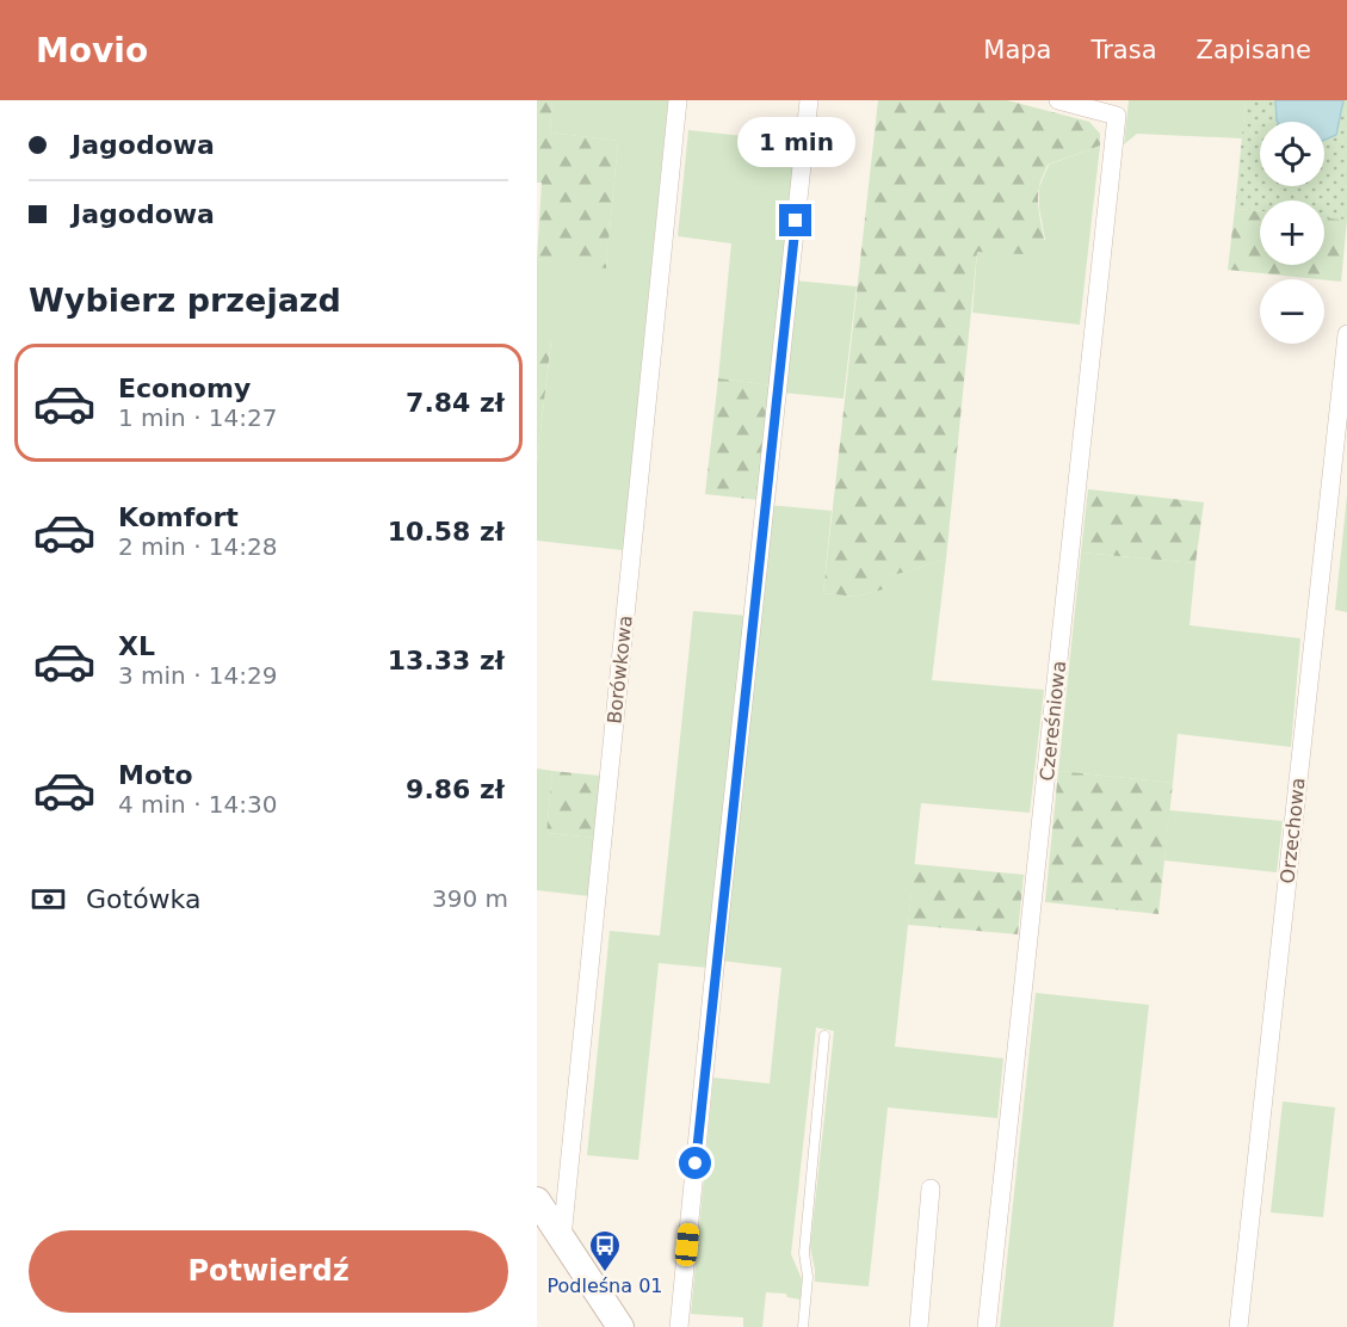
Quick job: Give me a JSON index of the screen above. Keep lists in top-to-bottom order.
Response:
{
  "streets": {
    "street": ["Borówkowa", "Czereśniowa", "Orzechowa"]
  },
  "places": {
    "bus stop": ["Podleśna 01"]
  },
  "page": {
    "header": "Movio",
    "nav": ["Mapa", "Trasa", "Zapisane"],
    "banner": ["Jagodowa", "Jagodowa"],
    "bubble": "1 min",
    "map_buttons": ["+", "−"],
    "heading": "Wybierz przejazd",
    "list": [
      {
        "name": "Economy",
        "note": "1 min · 14:27",
        "value": "7.84 zł"
      },
      {
        "name": "Komfort",
        "note": "2 min · 14:28",
        "value": "10.58 zł"
      },
      {
        "name": "XL",
        "note": "3 min · 14:29",
        "value": "13.33 zł"
      },
      {
        "name": "Moto",
        "note": "4 min · 14:30",
        "value": "9.86 zł"
      }
    ],
    "pay": ["Gotówka", "390 m"],
    "buttons": "Potwierdź"
  }
}
